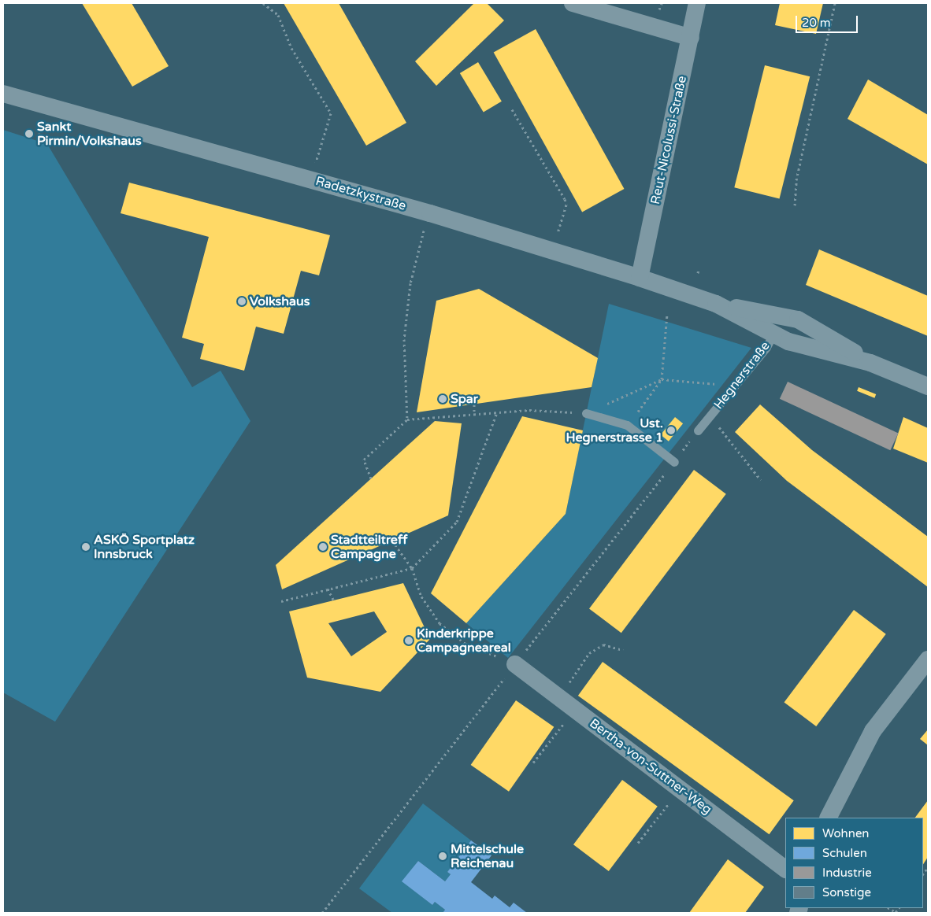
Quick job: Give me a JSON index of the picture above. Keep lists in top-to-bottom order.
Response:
{
  "streets": {
    "street": [
      "Reut-Nicolussi-Straße",
      "Radetzkystraße",
      "Hegnerstraße",
      "Bertha-von-Suttner-Weg"
    ]
  },
  "crossings": [
    ["Reut-Nicolussi-Straße", "Radetzkystraße"],
    ["Radetzkystraße", "Hegnerstraße"]
  ],
  "places": [
    "Sankt Pirmin/Volkshaus",
    "Volkshaus",
    "Spar",
    "Ust. Hegnerstrasse 1",
    "ASKÖ Sportplatz Innsbruck",
    "Stadtteiltreff Campagne",
    "Kinderkrippe Campagneareal",
    "Mittelschule Reichenau"
  ],
  "legend": [
    "Wohnen",
    "Schulen",
    "Industrie",
    "Sonstige"
  ],
  "scale_bar": "20 m"
}
